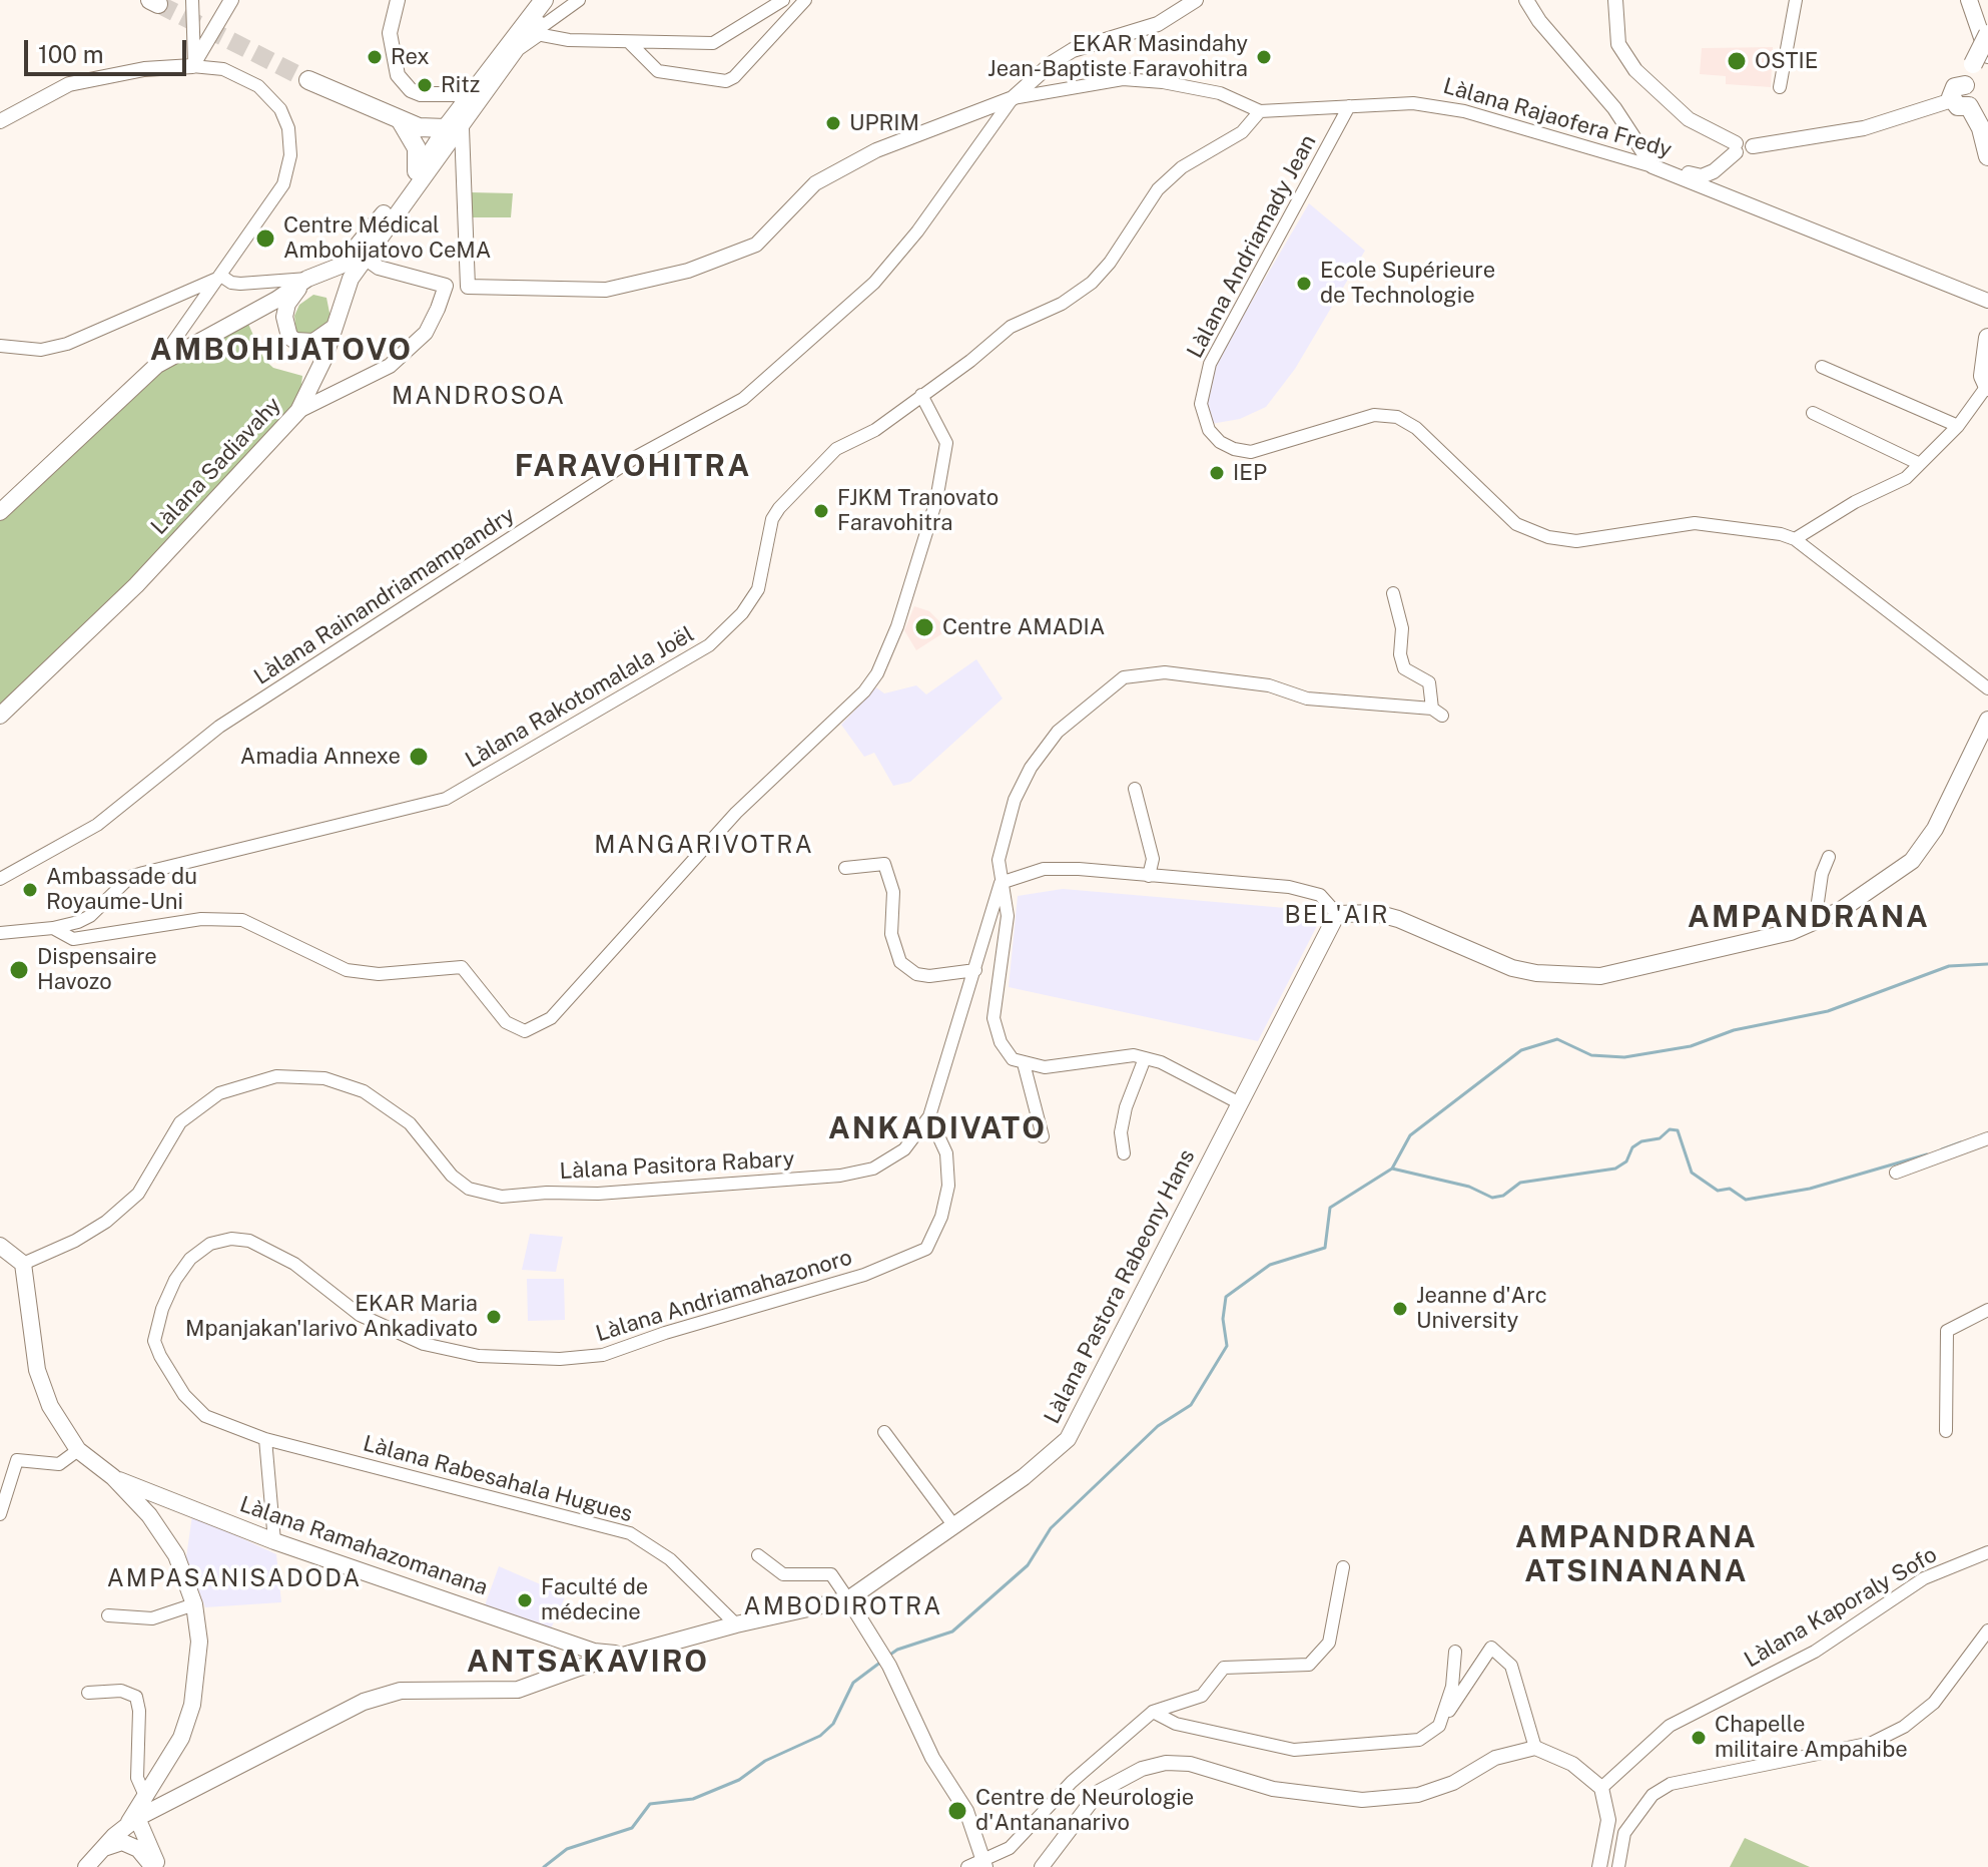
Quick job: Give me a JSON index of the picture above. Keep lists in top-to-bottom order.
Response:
{
  "streets": {
    "main road": ["Làlana Sadiavahy", "Làlana Pastora Rabeony Hans", "Làlana Ramahazomanana"],
    "street": [
      "Làlana Rajaofera Fredy",
      "Làlana Andriamady Jean",
      "Làlana Rainandriamampandry",
      "Làlana Rakotomalala Joël",
      "Làlana Pasitora Rabary",
      "Làlana Andriamahazonoro",
      "Làlana Rabesahala Hugues",
      "Làlana Kaporaly Sofo"
    ]
  },
  "crossings": [
    ["Làlana Rajaofera Fredy", "Làlana Andriamady Jean"],
    ["Làlana Rajaofera Fredy", "Làlana Rakotomalala Joël"],
    ["Làlana Pasitora Rabary", "Làlana Andriamahazonoro"],
    ["Làlana Andriamahazonoro", "Làlana Rabesahala Hugues"]
  ],
  "districts": [
    "AMBOHIJATOVO",
    "MANDROSOA",
    "FARAVOHITRA",
    "MANGARIVOTRA",
    "BEL'AIR",
    "AMPANDRANA",
    "ANKADIVATO",
    "AMPANDRANA ATSINANANA",
    "AMPASANISADODA",
    "AMBODIROTRA",
    "ANTSAKAVIRO"
  ],
  "places": [
    "Rex",
    "EKAR Masindahy Jean-Baptiste Faravohitra",
    "OSTIE",
    "Ritz",
    "UPRIM",
    "Centre Médical Ambohijatovo CeMA",
    "Ecole Supérieure de Technologie",
    "IEP",
    "FJKM Tranovato Faravohitra",
    "Centre AMADIA",
    "Amadia Annexe",
    "Ambassade du Royaume-Uni",
    "Dispensaire Havozo",
    "Jeanne d'Arc University",
    "EKAR Maria Mpanjakan'Iarivo Ankadivato",
    "Faculté de médecine",
    "Chapelle militaire Ampahibe",
    "Centre de Neurologie d'Antananarivo"
  ],
  "scale_bar": "100 m"
}
